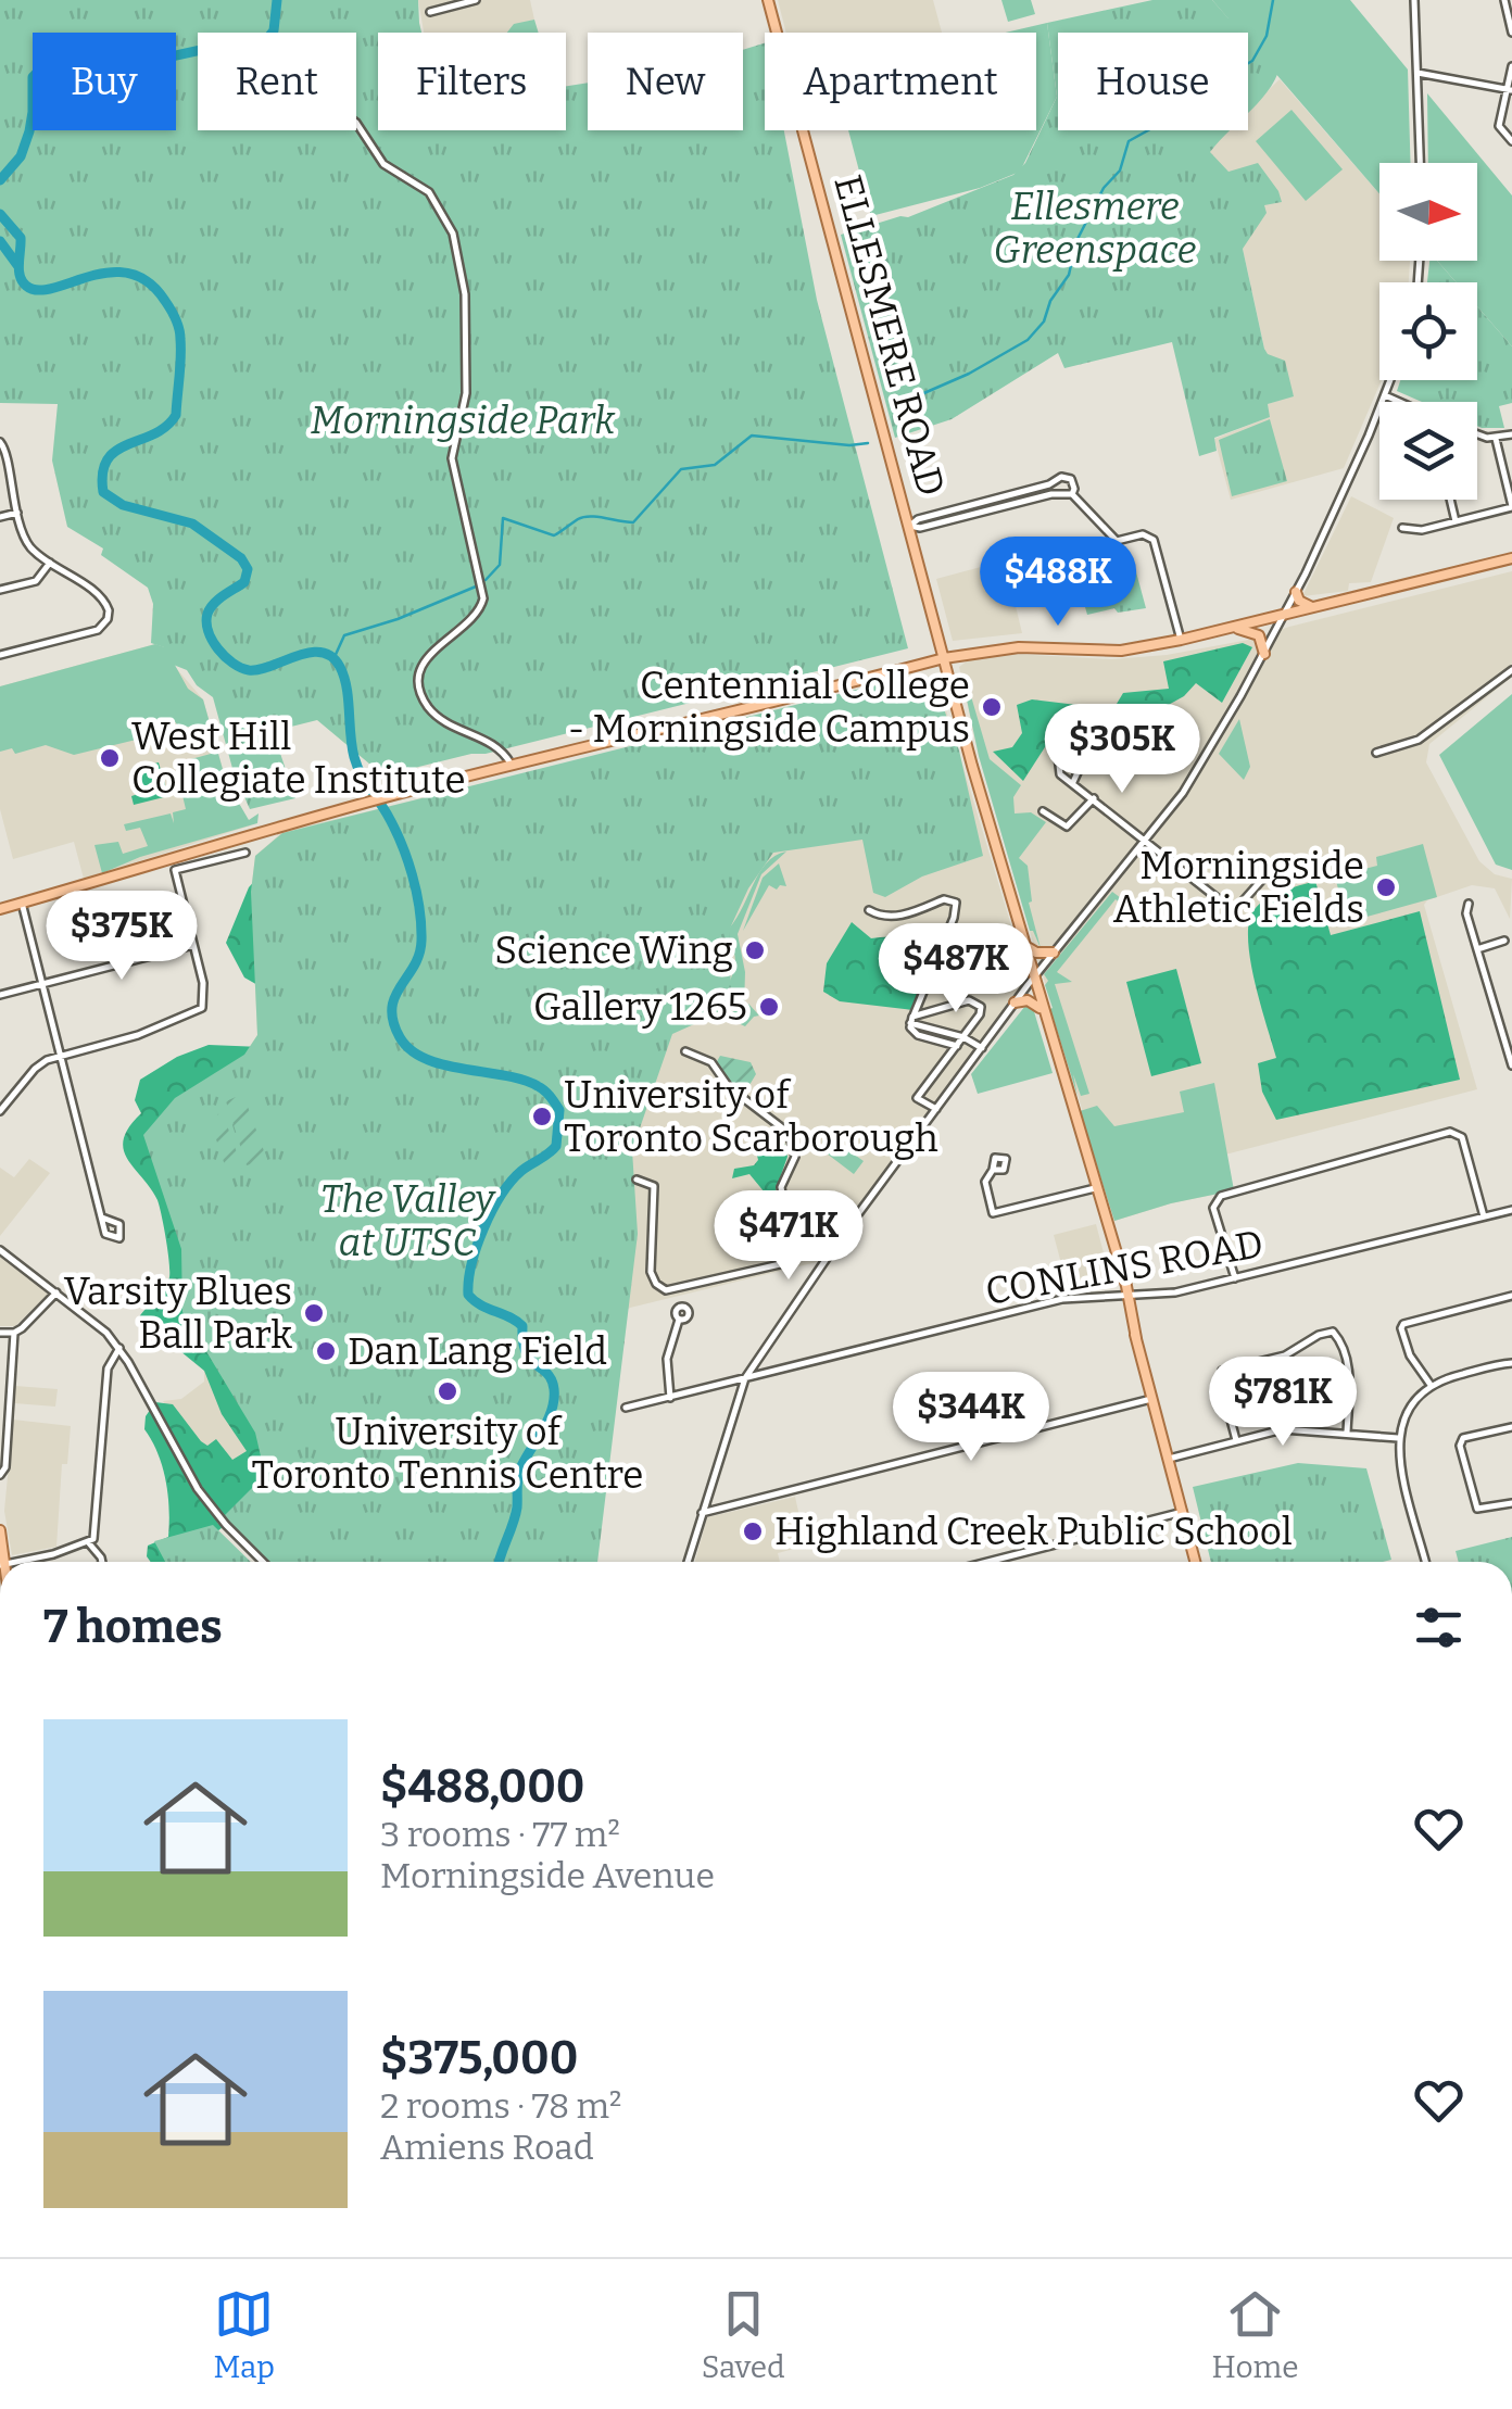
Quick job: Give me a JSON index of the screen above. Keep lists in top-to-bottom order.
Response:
{
  "streets": {
    "main road": ["ELLESMERE ROAD"],
    "street": ["CONLINS ROAD"]
  },
  "crossings": [
    ["ELLESMERE ROAD", "CONLINS ROAD"]
  ],
  "parks": ["Ellesmere Greenspace", "Morningside Park", "The Valley at UTSC"],
  "places": [
    "Centennial College - Morningside Campus",
    "West Hill Collegiate Institute",
    "Morningside Athletic Fields",
    "Science Wing",
    "Gallery 1265",
    "University of Toronto Scarborough",
    "Varsity Blues Ball Park",
    "Dan Lang Field",
    "University of Toronto Tennis Centre",
    "Highland Creek Public School"
  ],
  "north": "right",
  "page": {
    "chip": [
      "Buy",
      "Rent",
      "Filters",
      "New",
      "Apartment",
      "House"
    ],
    "price": [
      "$488K",
      "$305K",
      "$375K",
      "$487K",
      "$471K",
      "$781K",
      "$344K"
    ],
    "heading": "7 homes",
    "list": [
      {
        "name": "$488,000",
        "note": "3 rooms · 77 m² · Morningside Avenue"
      },
      {
        "name": "$375,000",
        "note": "2 rooms · 78 m² · Amiens Road"
      }
    ],
    "tabs": ["Map", "Saved", "Home"]
  }
}
